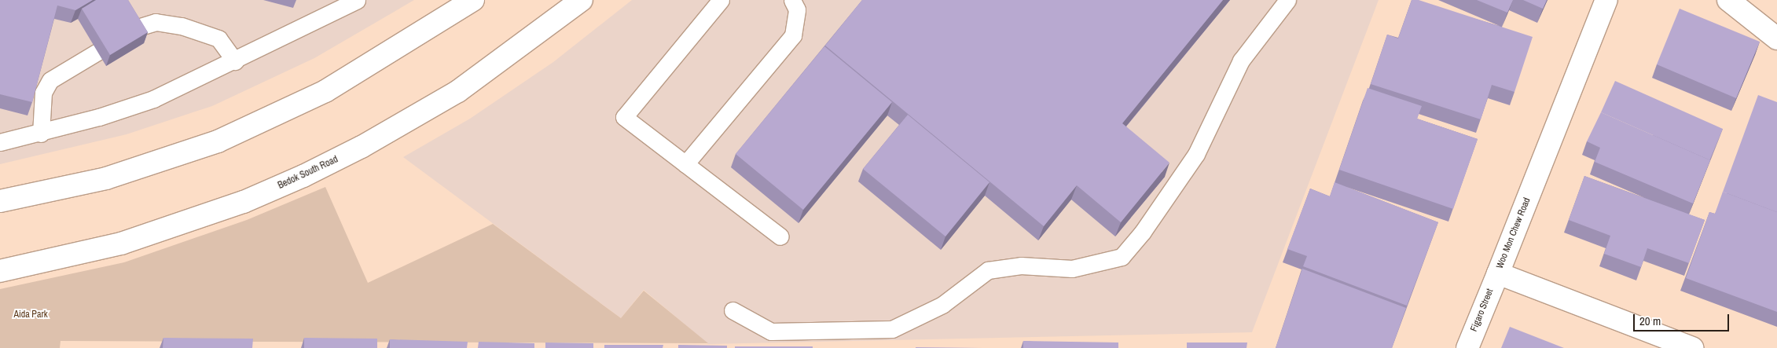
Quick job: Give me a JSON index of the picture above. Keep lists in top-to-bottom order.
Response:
{
  "streets": {
    "main road": ["Bedok South Road", "Woo Mon Chew Road", "Figaro Street"]
  },
  "crossings": [
    ["Woo Mon Chew Road", "Figaro Street"]
  ],
  "parks": ["Aida Park"],
  "scale_bar": "20 m"
}
